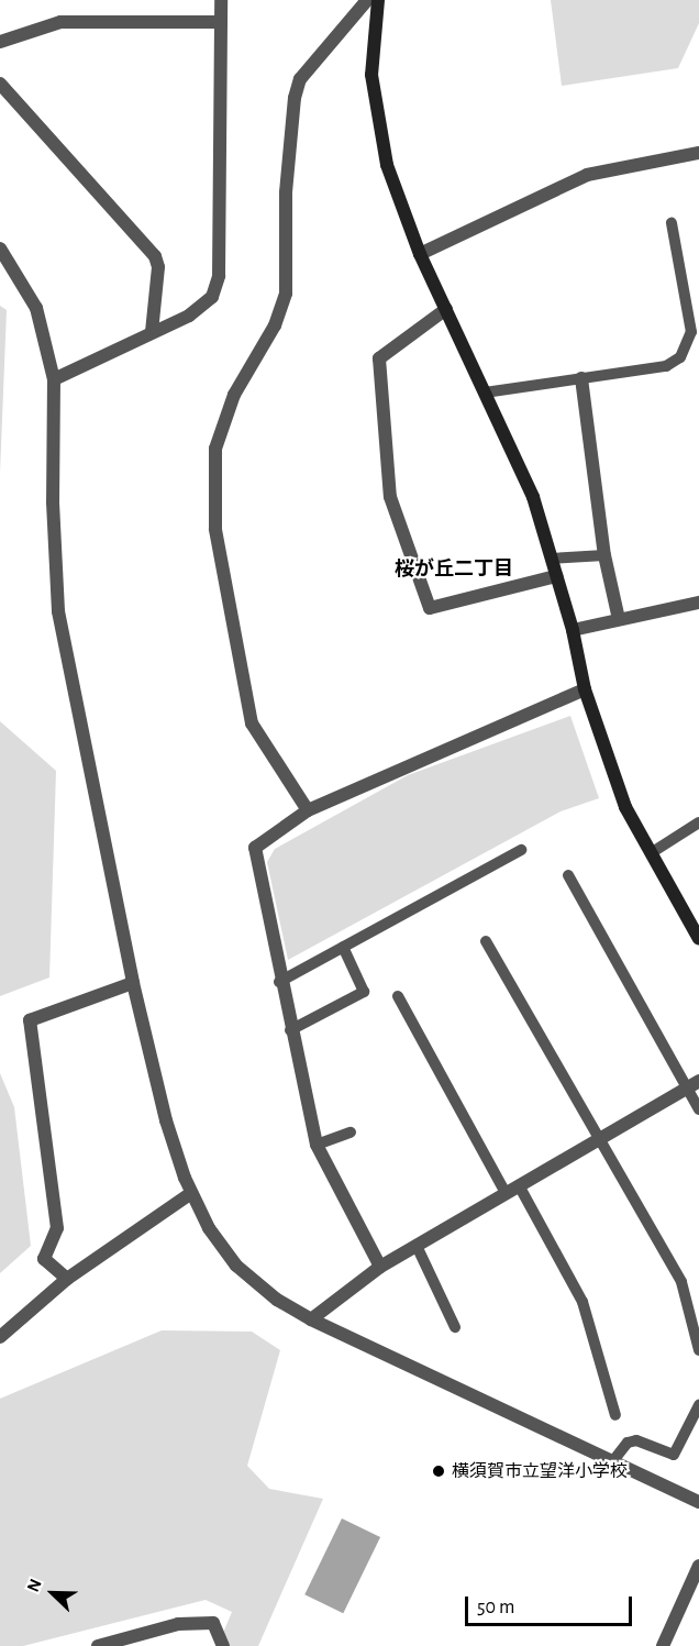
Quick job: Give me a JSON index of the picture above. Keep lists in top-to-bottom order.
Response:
{
  "districts": ["桜が丘二丁目"],
  "places": ["横須賀市立望洋小学校"],
  "scale_bar": "50 m",
  "north": "top left"
}
